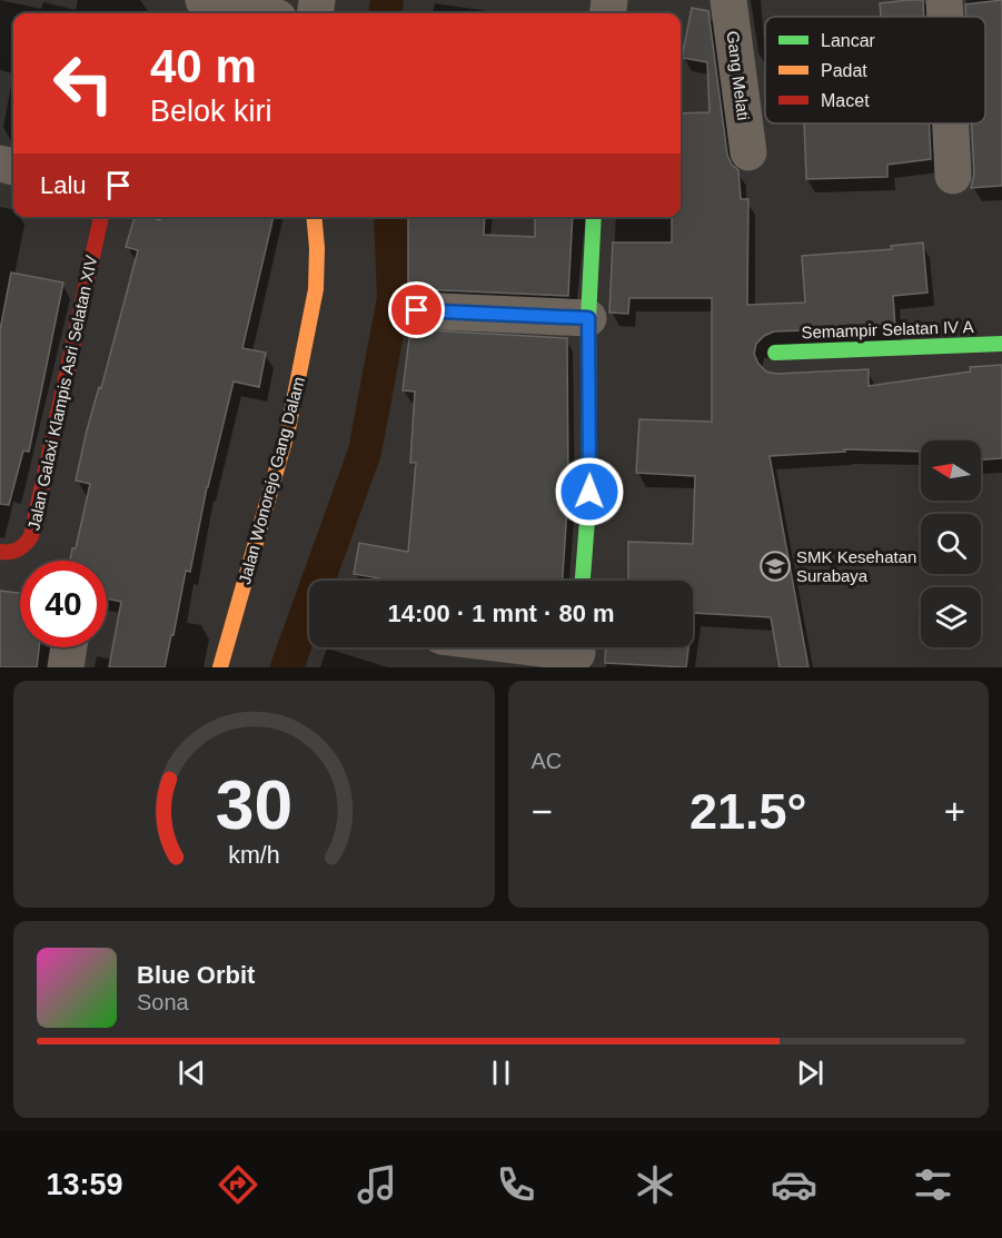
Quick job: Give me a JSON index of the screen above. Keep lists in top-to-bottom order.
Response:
{
  "streets": {
    "street": [
      "Gang Melati",
      "Semampir Selatan IV A",
      "Jalan Galaxi Klampis Asri Selatan XIV",
      "Jalan Wonorejo Gang Dalam"
    ]
  },
  "places": {
    "school or university": ["SMK Kesehatan Surabaya"]
  },
  "legend": ["Lancar", "Padat", "Macet"],
  "north": "left",
  "page": {
    "turn": ["40 m", "Belok kiri"],
    "then": "Lalu",
    "limit": "40",
    "trip": "14:00 · 1 mnt · 80 m",
    "tile": "AC",
    "heat": ["−", "21.5°", "+"],
    "song": ["Blue Orbit", "Sona"],
    "tabs": "13:59",
    "gauge": ["30", "km/h"]
  }
}
